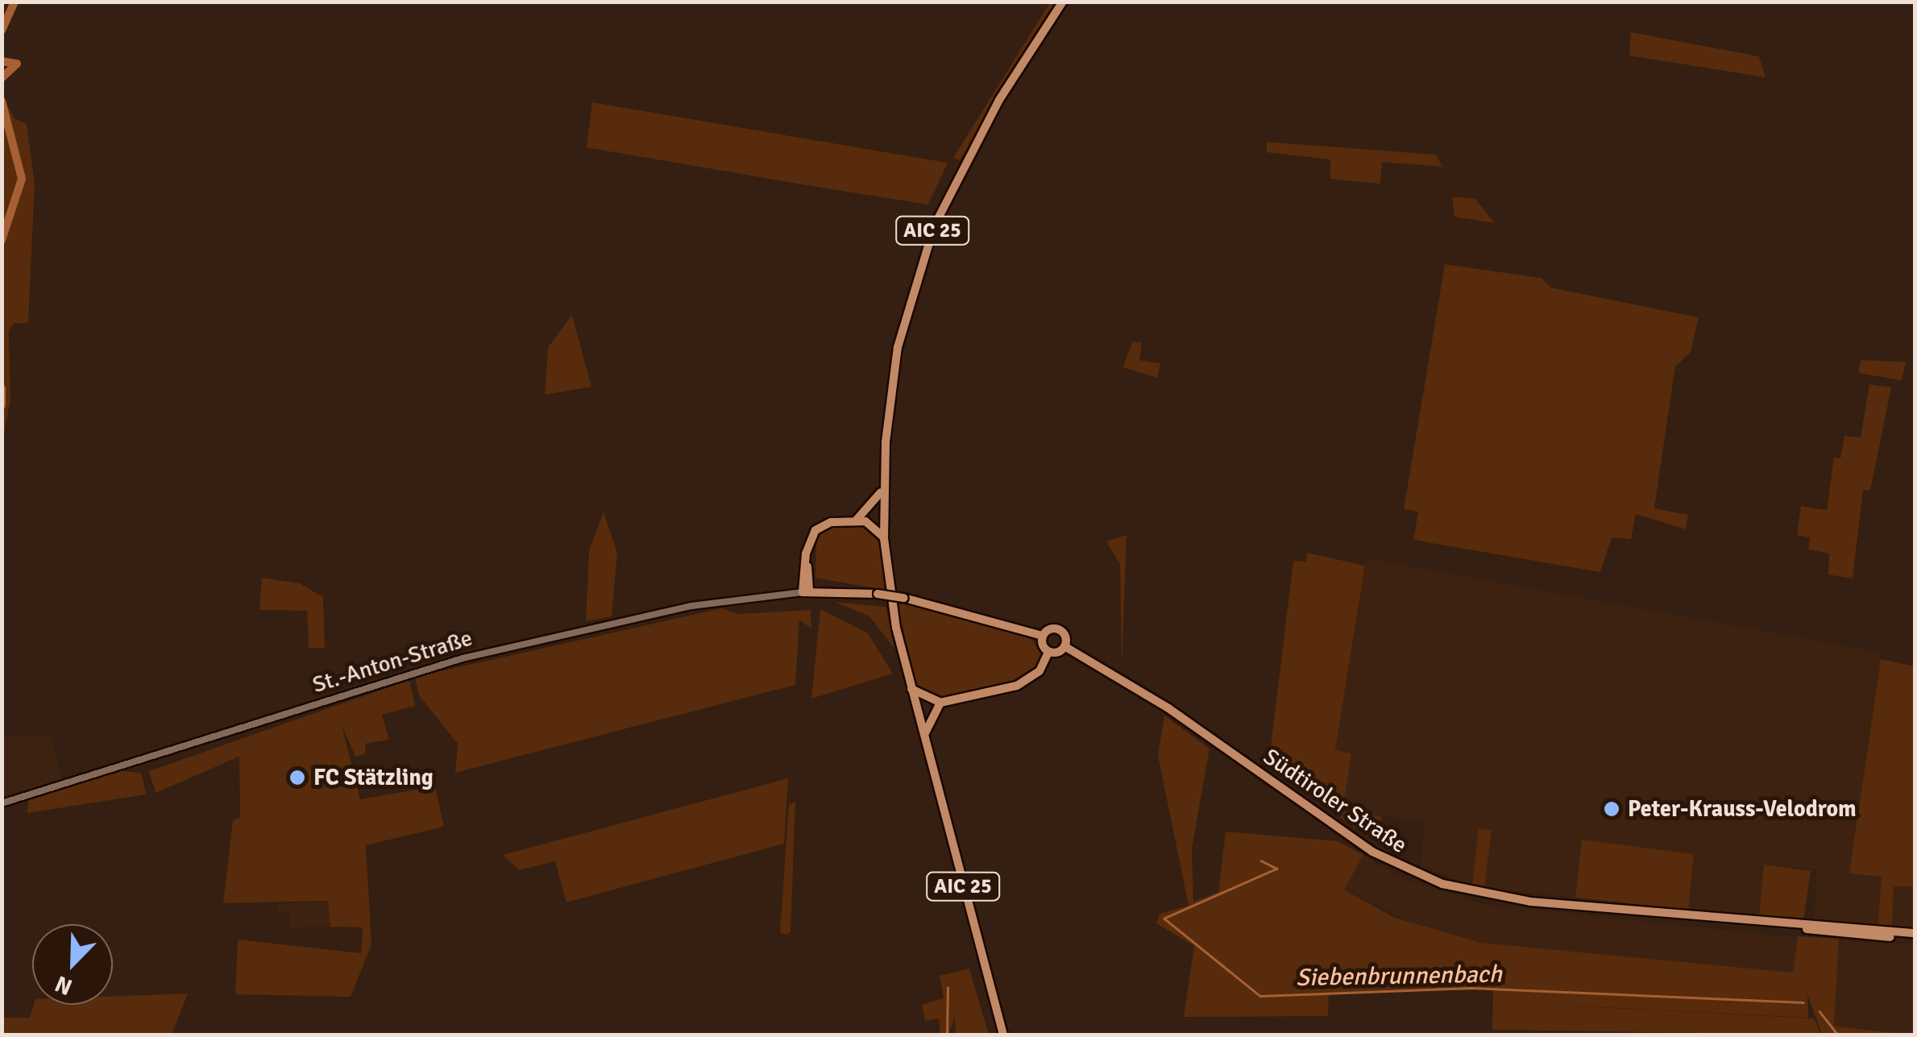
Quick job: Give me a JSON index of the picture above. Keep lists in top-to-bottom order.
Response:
{
  "streets": {
    "main road": ["AIC 25", "Südtiroler Straße"],
    "street": ["St.-Anton-Straße"]
  },
  "water": ["Siebenbrunnenbach"],
  "places": ["FC Stätzling", "Peter-Krauss-Velodrom"],
  "north": "bottom left"
}
